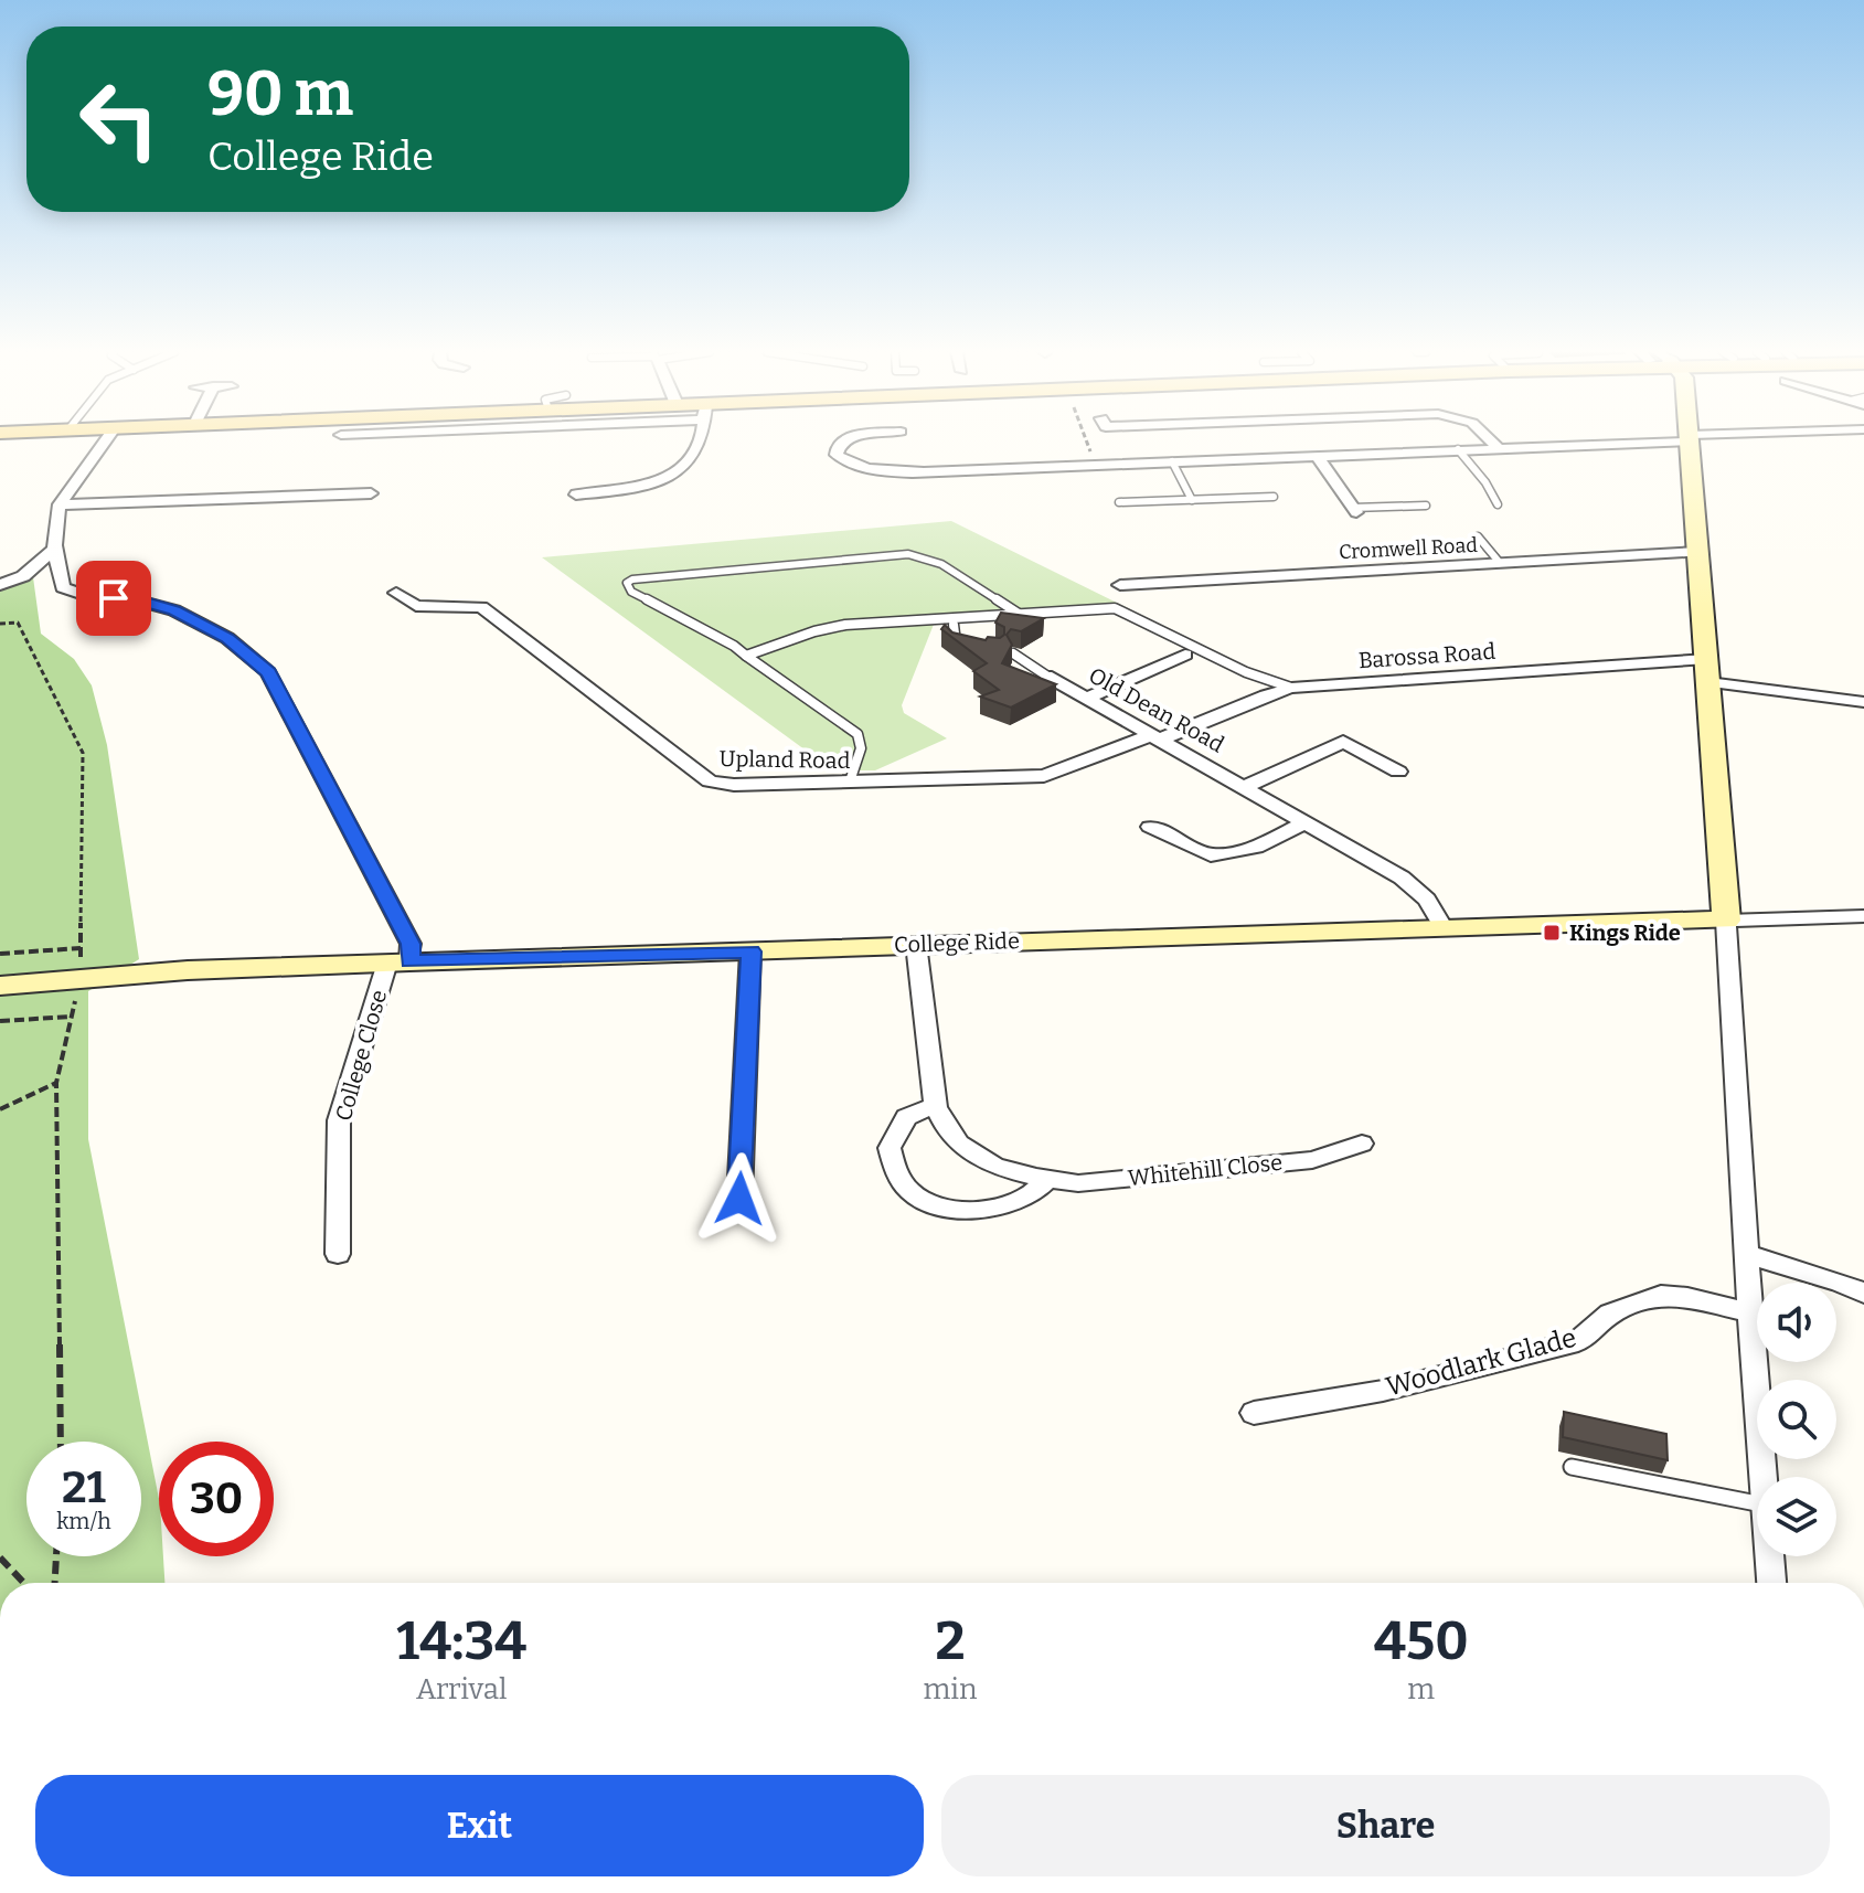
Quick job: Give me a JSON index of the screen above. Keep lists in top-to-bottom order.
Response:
{
  "streets": {
    "street": [
      "Cromwell Road",
      "Barossa Road",
      "Old Dean Road",
      "Upland Road",
      "College Ride",
      "College Close",
      "Whitehill Close",
      "Woodlark Glade"
    ]
  },
  "crossings": [
    ["Barossa Road", "Old Dean Road"],
    ["Barossa Road", "Upland Road"],
    ["Old Dean Road", "Upland Road"],
    ["Old Dean Road", "College Ride"],
    ["College Ride", "College Close"],
    ["College Ride", "Whitehill Close"]
  ],
  "places": {
    "transit": ["Kings Ride"]
  },
  "page": {
    "turn": ["90 m", "College Ride"],
    "speed": "21 km/h",
    "limit": "30",
    "eta": [
      "14:34",
      "Arrival",
      "2",
      "min",
      "450",
      "m"
    ],
    "buttons": ["Exit", "Share"]
  }
}
